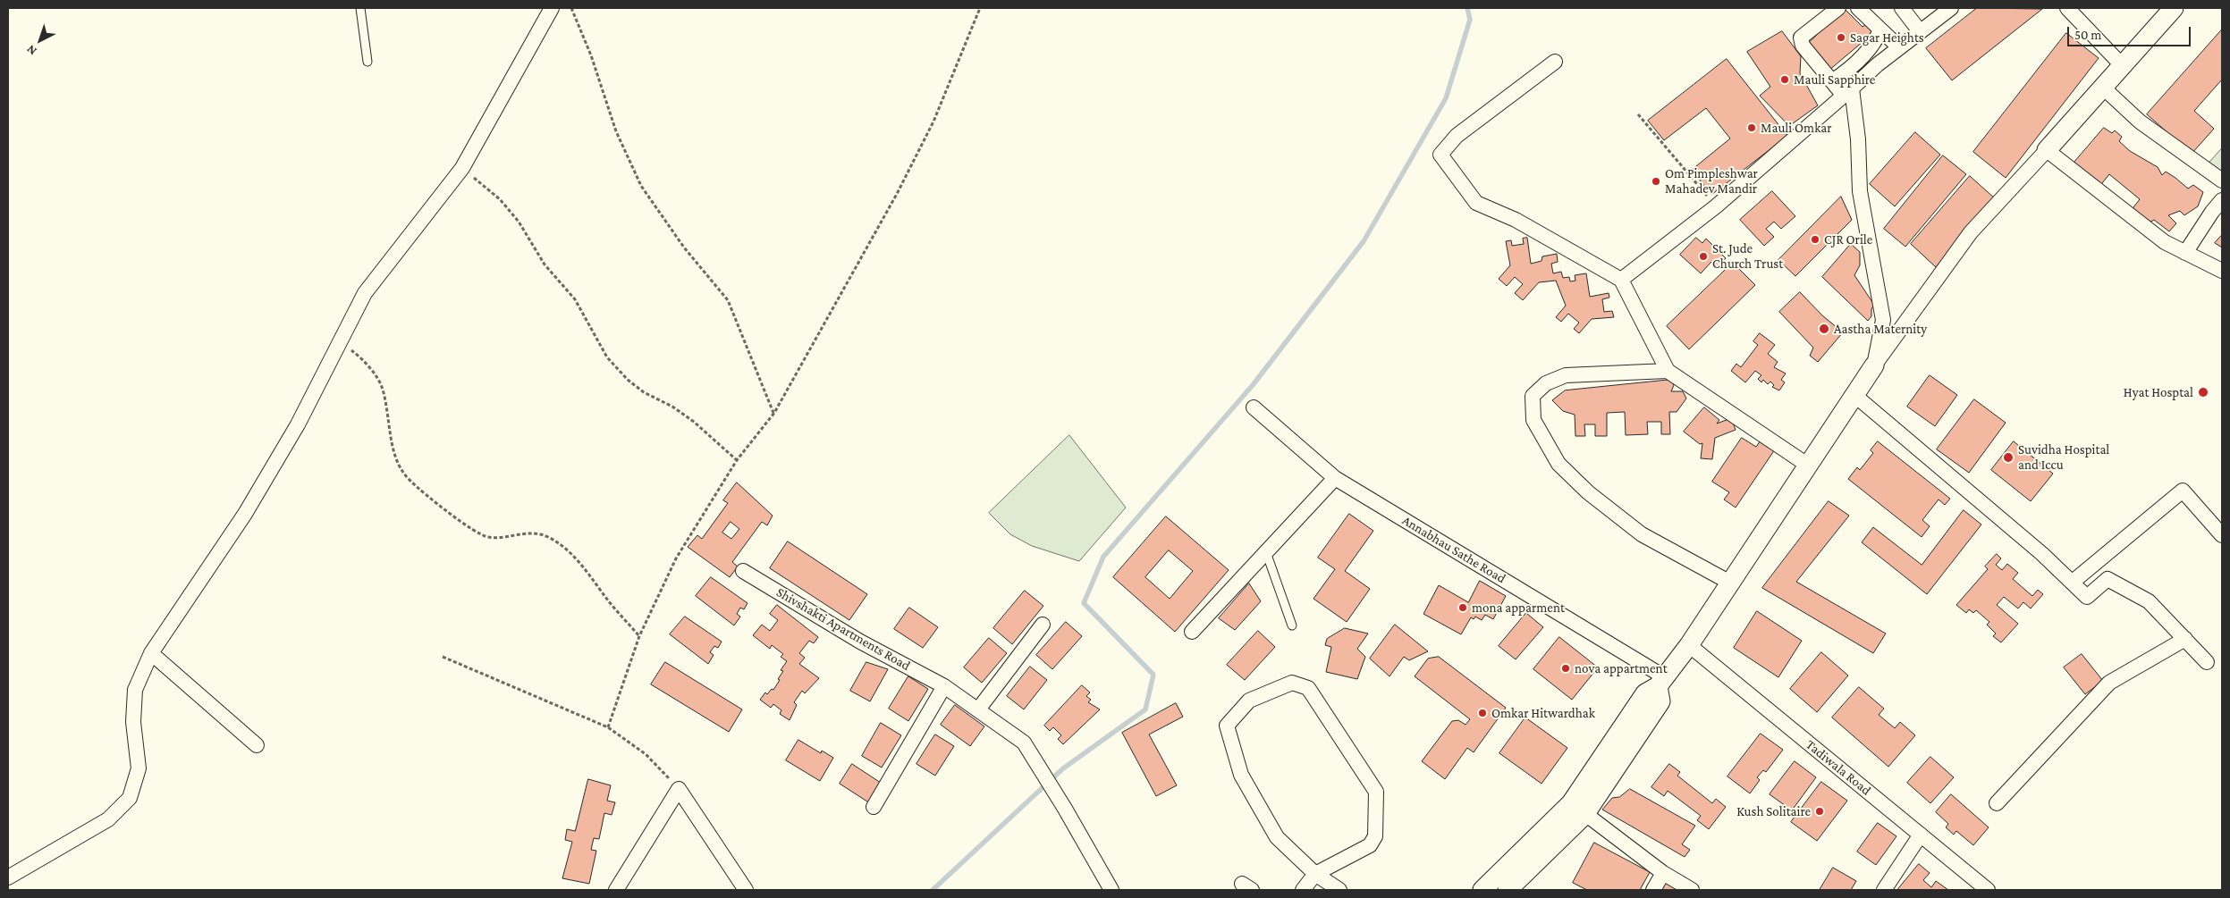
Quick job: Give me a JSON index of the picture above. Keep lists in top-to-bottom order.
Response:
{
  "streets": {
    "street": ["Annabhau Sathe Road", "Shivshakti Apartments Road", "Tadiwala Road"]
  },
  "places": [
    "Sagar Heights",
    "Mauli Sapphire",
    "Mauli Omkar",
    "Om Pimpleshwar Mahadev Mandir",
    "CJR Orile",
    "St. Jude Church Trust",
    "Aastha Maternity",
    "Hyat Hosptal",
    "Suvidha Hospital and Iccu",
    "mona apparment",
    "nova appartment",
    "Omkar Hitwardhak",
    "Kush Solitaire"
  ],
  "scale_bar": "50 m",
  "north": "bottom left"
}
